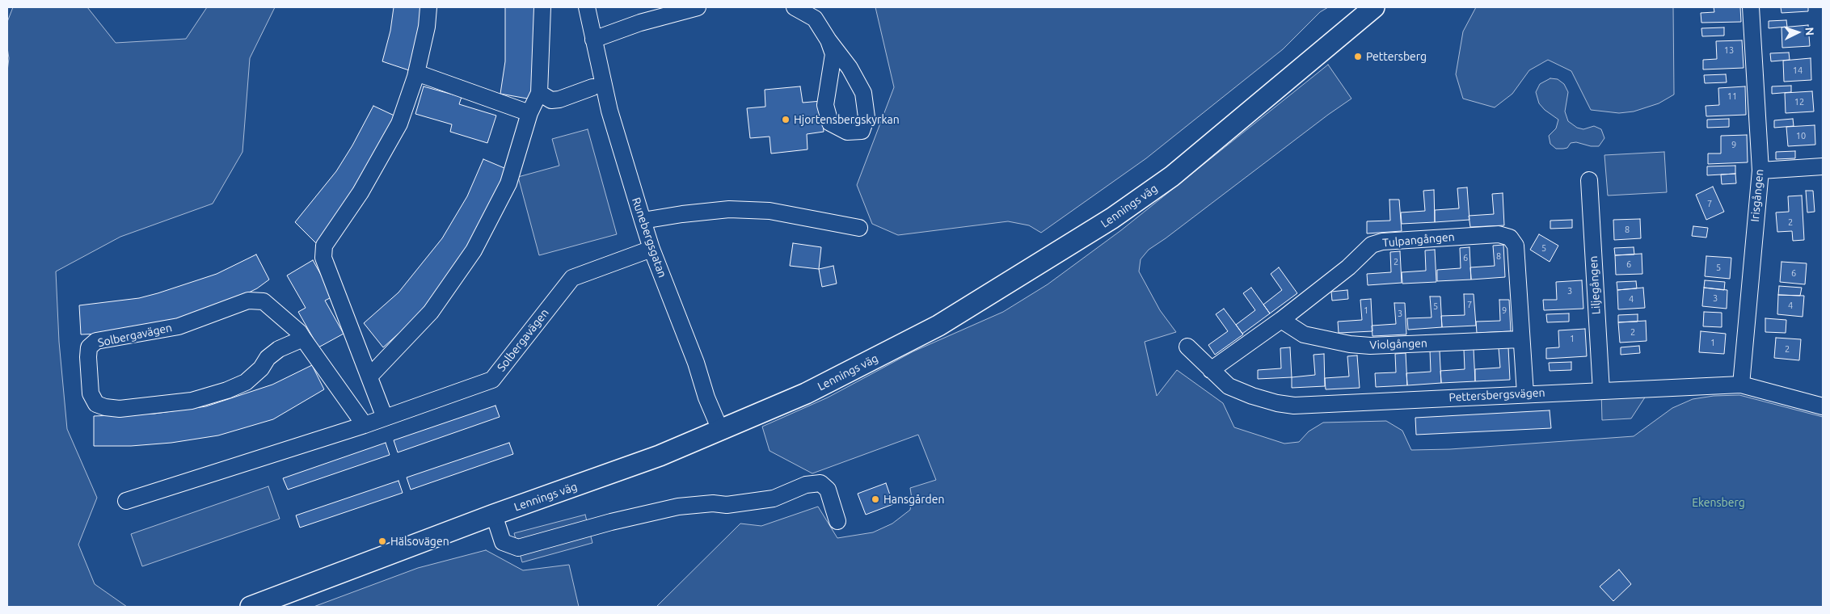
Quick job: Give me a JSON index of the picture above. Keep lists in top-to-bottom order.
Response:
{
  "streets": {
    "main road": ["Lennings väg"],
    "street": [
      "Irisgången",
      "Runebergsgatan",
      "Tulpangången",
      "Liljegången",
      "Solbergavägen",
      "Violgången",
      "Pettersbergsvägen"
    ]
  },
  "crossings": [
    ["Irisgången", "Pettersbergsvägen"],
    ["Lennings väg", "Runebergsgatan"],
    ["Runebergsgatan", "Solbergavägen"],
    ["Tulpangången", "Violgången"],
    ["Tulpangången", "Pettersbergsvägen"],
    ["Liljegången", "Pettersbergsvägen"]
  ],
  "parks": ["Ekensberg"],
  "places": [
    "Pettersberg",
    "Hjortensbergskyrkan",
    "Hansgården",
    "Hälsovägen"
  ],
  "house_numbers": [
    "13",
    "14",
    "11",
    "12",
    "10",
    "9",
    "7",
    "2",
    "8",
    "5",
    "8",
    "6",
    "2",
    "6",
    "5",
    "6",
    "3",
    "3",
    "4",
    "7",
    "4",
    "5",
    "1",
    "9",
    "3",
    "2",
    "1",
    "1",
    "2"
  ],
  "north": "right"
}
